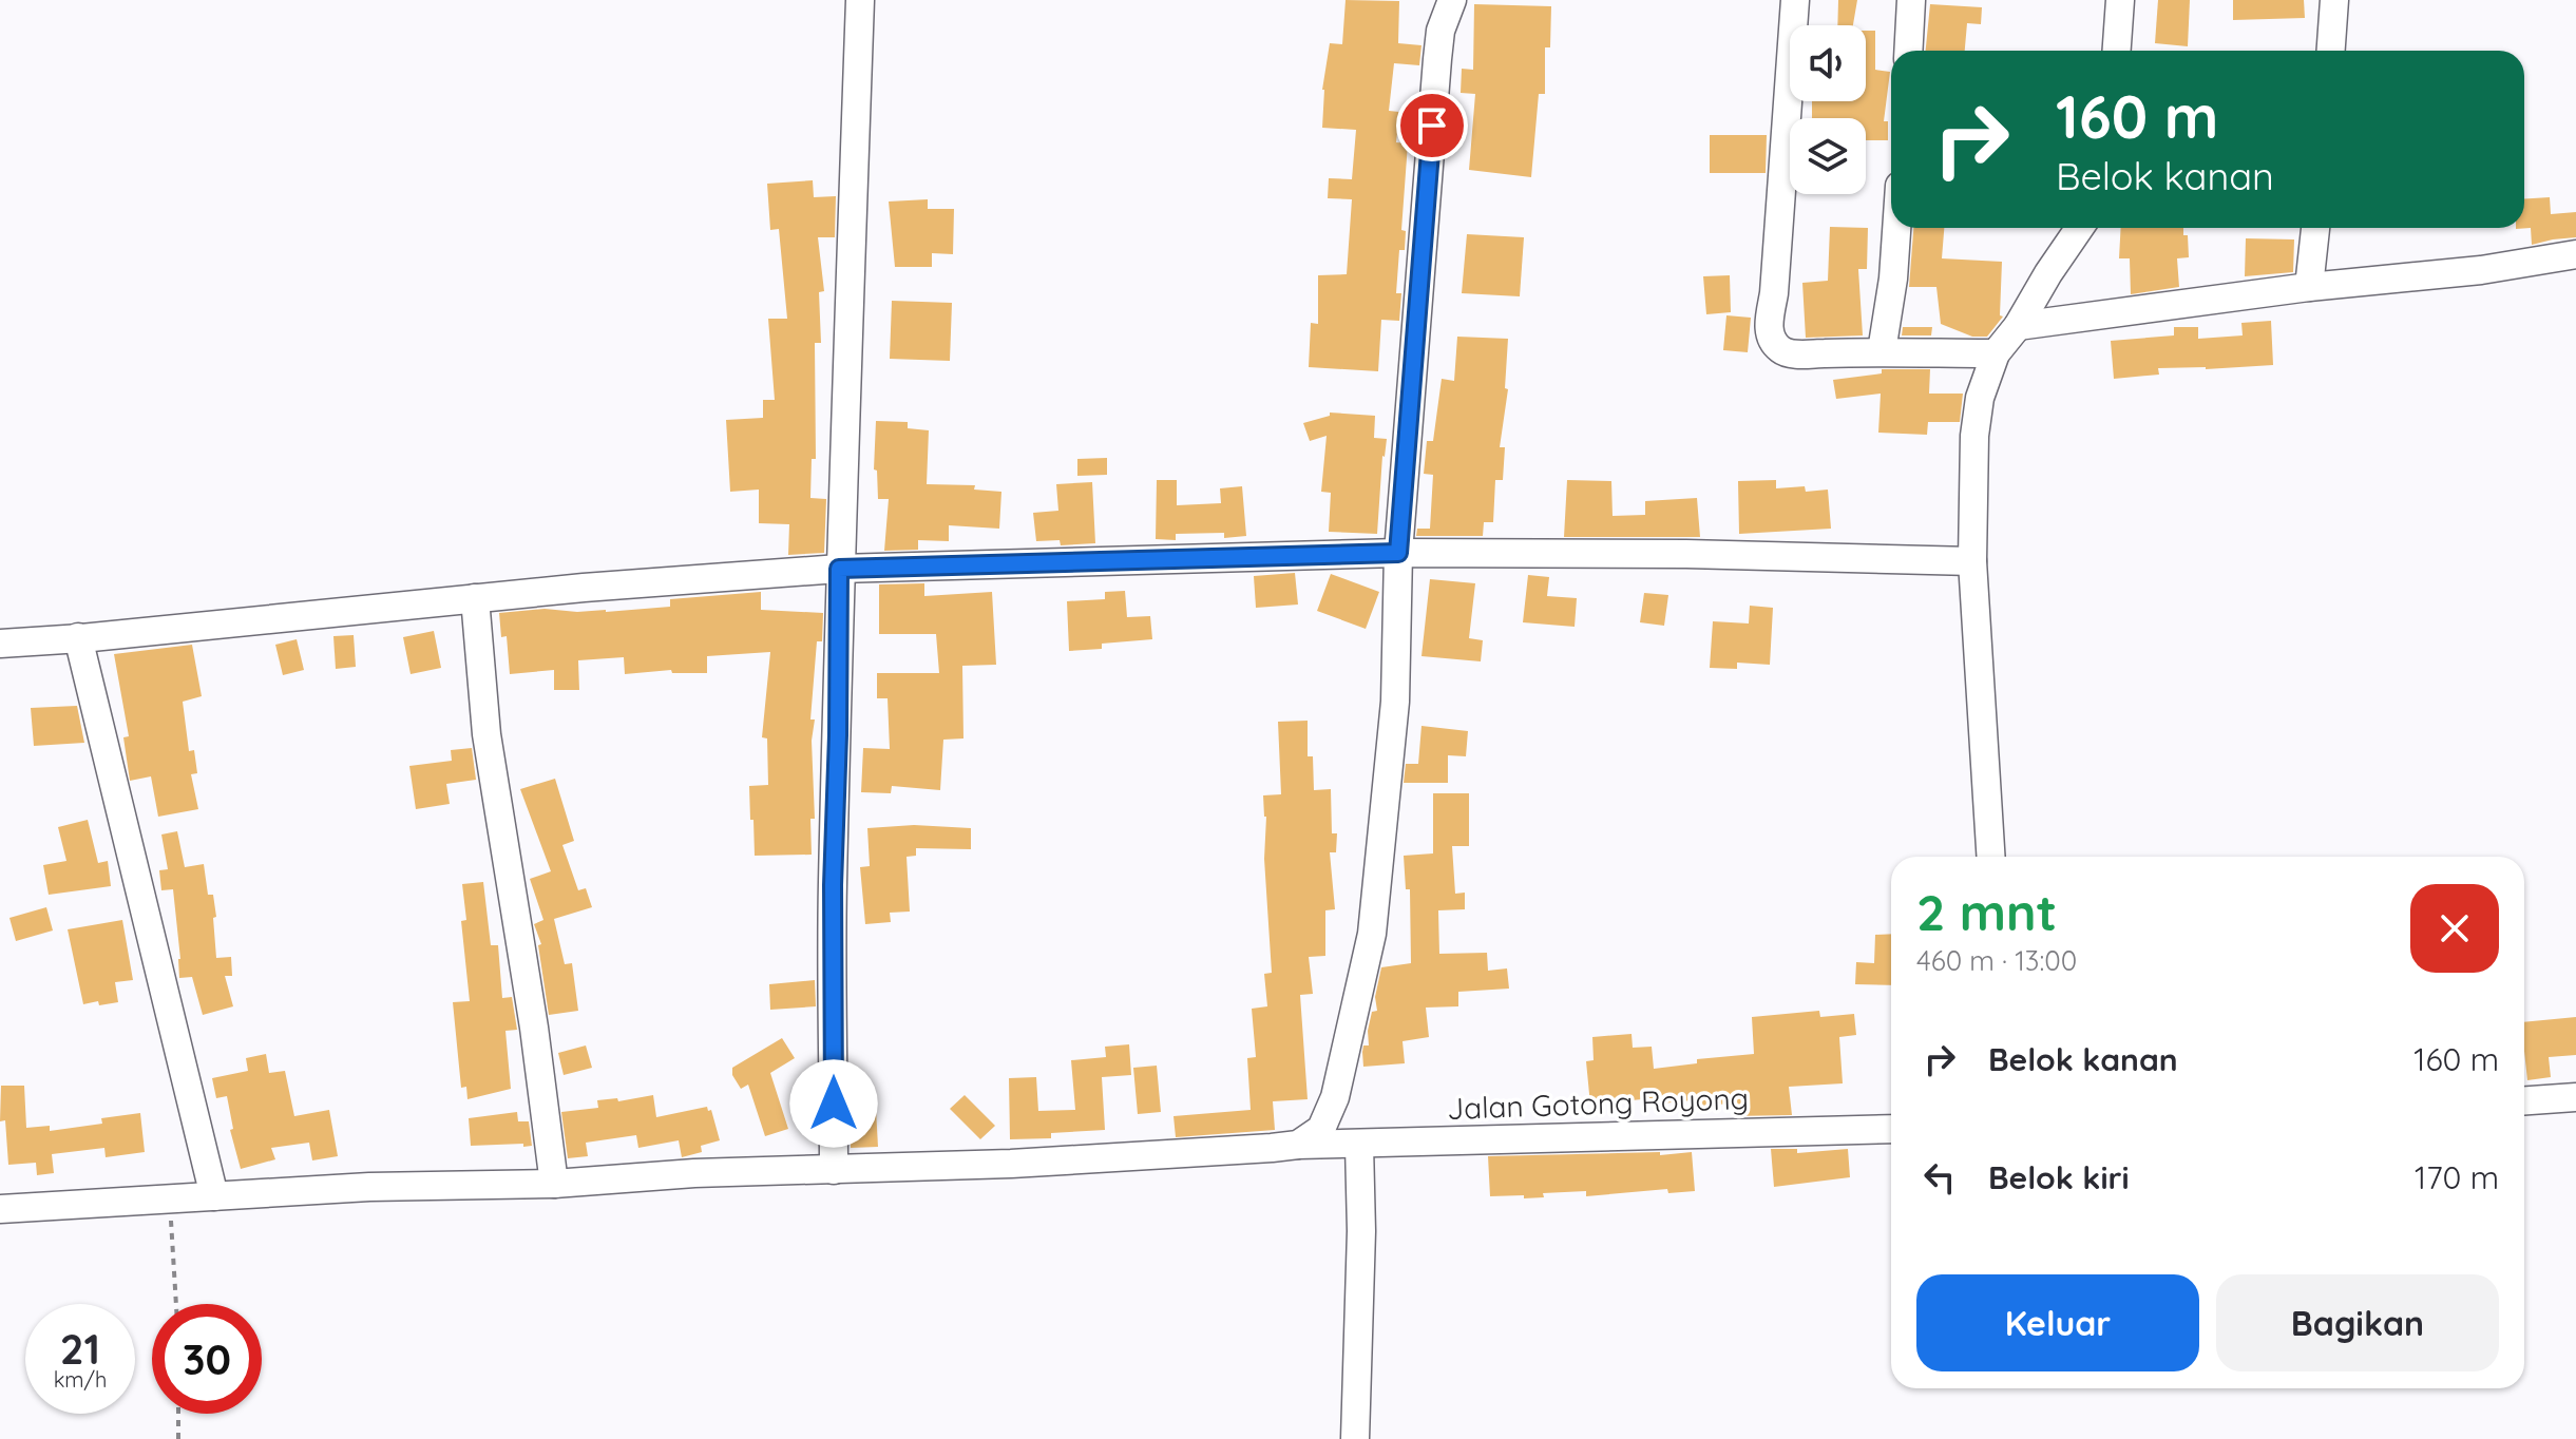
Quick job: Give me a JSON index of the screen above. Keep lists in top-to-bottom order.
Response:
{
  "streets": {
    "street": ["Jalan Gotong Royong"]
  },
  "page": {
    "turn": ["160 m", "Belok kanan"],
    "heading": ["2 mnt", "460 m · 13:00"],
    "list": [
      {
        "name": "Belok kanan",
        "value": "160 m"
      },
      {
        "name": "Belok kiri",
        "value": "170 m"
      }
    ],
    "buttons": ["Keluar", "Bagikan"],
    "speed": "21 km/h",
    "limit": "30"
  }
}
